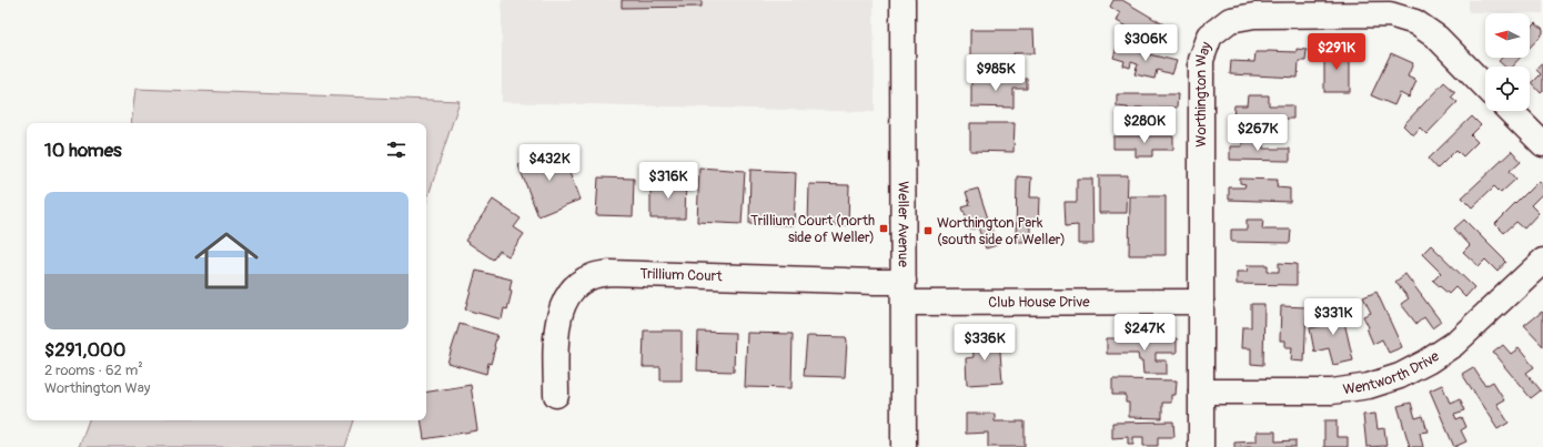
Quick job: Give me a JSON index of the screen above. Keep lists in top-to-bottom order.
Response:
{
  "streets": {
    "street": [
      "Worthington Way",
      "Weller Avenue",
      "Trillium Court",
      "Club House Drive",
      "Wentworth Drive"
    ]
  },
  "crossings": [
    ["Worthington Way", "Club House Drive"],
    ["Worthington Way", "Wentworth Drive"],
    ["Weller Avenue", "Trillium Court"],
    ["Weller Avenue", "Club House Drive"],
    ["Trillium Court", "Club House Drive"]
  ],
  "places": {
    "transit": ["Trillium Court (north side of Weller)", "Worthington Park (south side of Weller)"]
  },
  "north": "left",
  "page": {
    "price": [
      "$306K",
      "$291K",
      "$985K",
      "$280K",
      "$267K",
      "$432K",
      "$316K",
      "$331K",
      "$247K",
      "$336K"
    ],
    "heading": "10 homes",
    "list": [
      {
        "name": "$291,000",
        "note": "2 rooms · 62 m² · Worthington Way"
      }
    ]
  }
}
